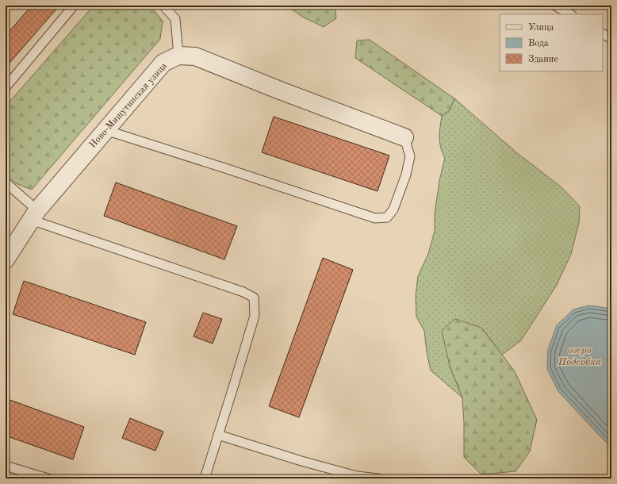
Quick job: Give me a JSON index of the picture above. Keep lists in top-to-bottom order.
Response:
{
  "streets": {
    "street": ["Ново-Мишутинская улица"]
  },
  "water": ["озеро Подсобка"],
  "legend": ["Улица", "Вода", "Здание"]
}
